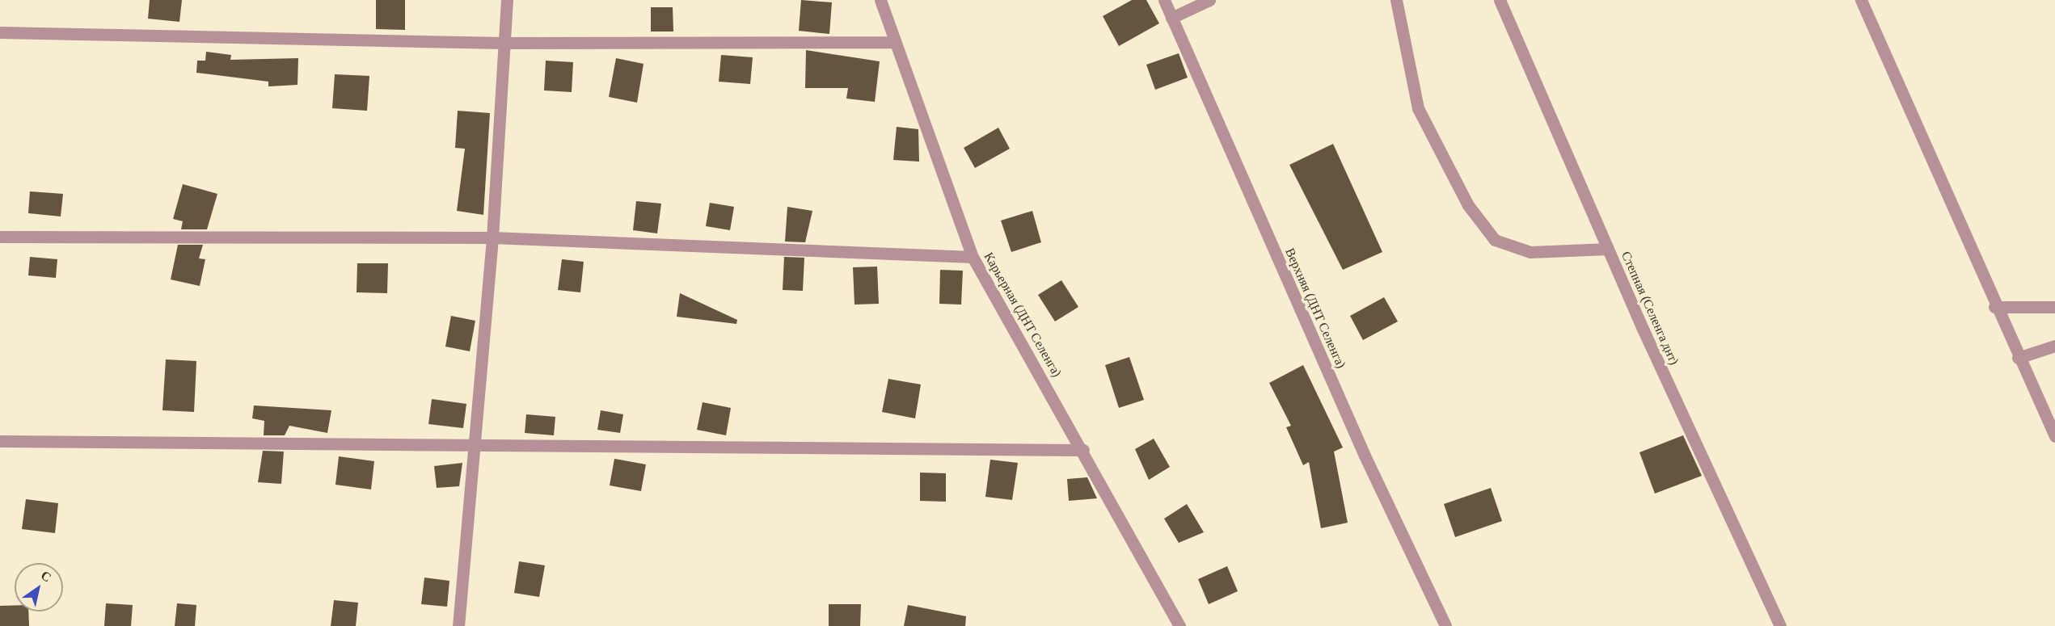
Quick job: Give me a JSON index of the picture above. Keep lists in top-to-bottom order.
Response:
{
  "streets": {
    "street": ["Верхняя (ДНТ Селенга)", "Степная (Селенга днт)", "Карьерная (ДНТ Селенга)"]
  },
  "north": "top right"
}
